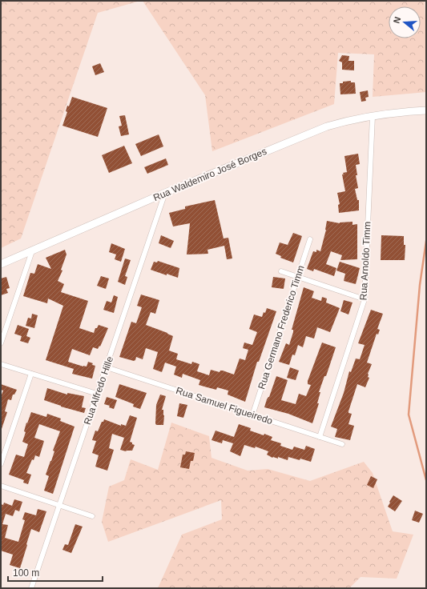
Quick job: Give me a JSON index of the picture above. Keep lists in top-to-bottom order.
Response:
{
  "streets": {
    "main road": ["Rua Waldemiro José Borges"],
    "street": [
      "Rua Arnoldo Timm",
      "Rua Germano Frederico Timm",
      "Rua Alfredo Hille",
      "Rua Samuel Figueiredo"
    ]
  },
  "crossings": [
    ["Rua Waldemiro José Borges", "Rua Arnoldo Timm"],
    ["Rua Waldemiro José Borges", "Rua Alfredo Hille"],
    ["Rua Arnoldo Timm", "Rua Samuel Figueiredo"],
    ["Rua Germano Frederico Timm", "Rua Samuel Figueiredo"],
    ["Rua Alfredo Hille", "Rua Samuel Figueiredo"]
  ],
  "scale_bar": "100 m",
  "north": "left"
}
